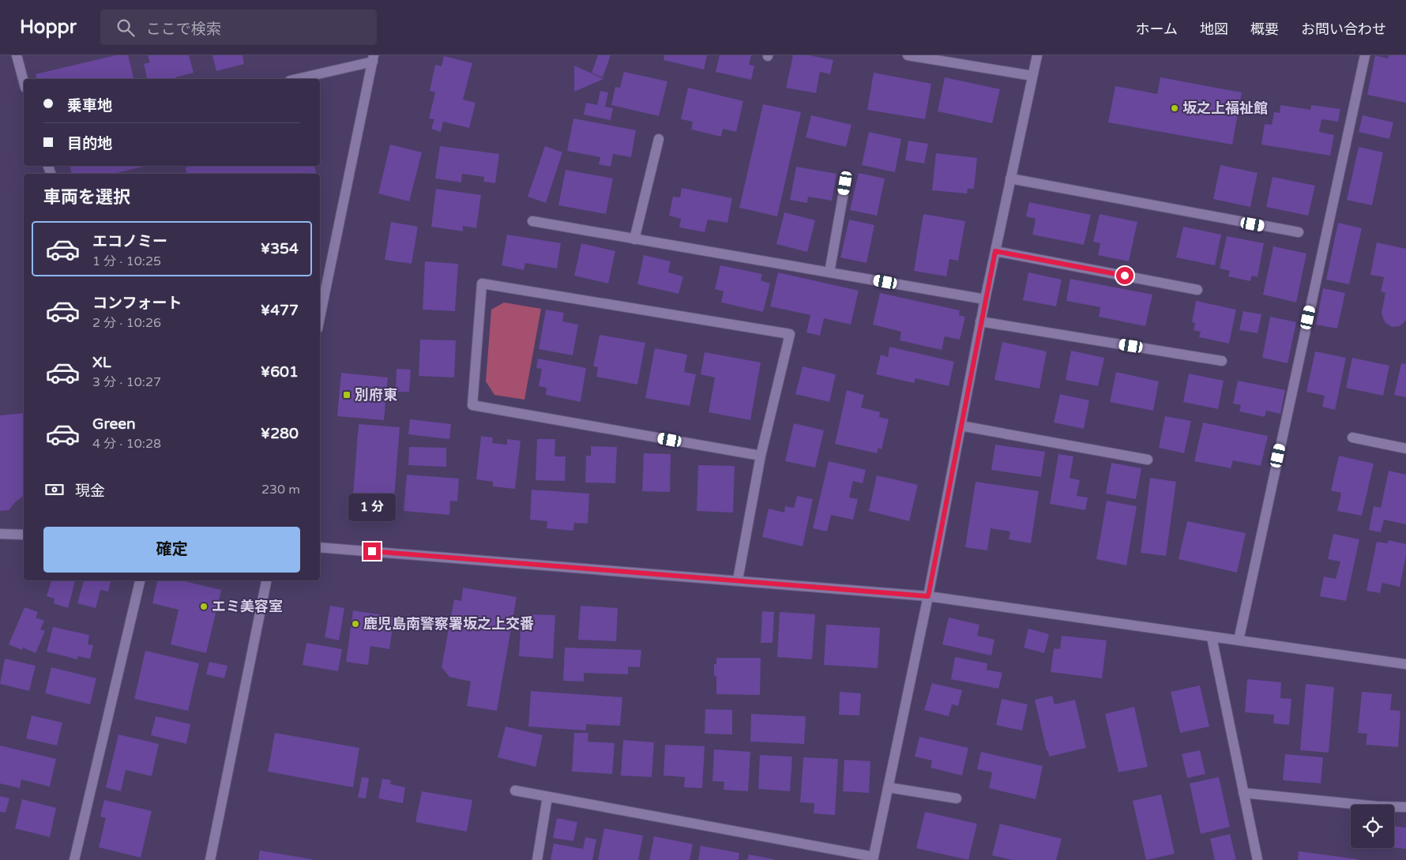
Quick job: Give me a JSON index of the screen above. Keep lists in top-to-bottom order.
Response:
{
  "places": {
    "other": ["坂之上福祉館", "エミ美容室", "鹿児島南警察署坂之上交番"],
    "transit": ["別府東"]
  },
  "page": {
    "header": "Hoppr",
    "search": "ここで検索",
    "nav": [
      "ホーム",
      "地図",
      "概要",
      "お問い合わせ"
    ],
    "banner": ["乗車地", "目的地"],
    "heading": "車両を選択",
    "list": [
      {
        "name": "エコノミー",
        "note": "1 分 · 10:25",
        "value": "¥354"
      },
      {
        "name": "コンフォート",
        "note": "2 分 · 10:26",
        "value": "¥477"
      },
      {
        "name": "XL",
        "note": "3 分 · 10:27",
        "value": "¥601"
      },
      {
        "name": "Green",
        "note": "4 分 · 10:28",
        "value": "¥280"
      }
    ],
    "pay": ["現金", "230 m"],
    "bubble": "1 分",
    "buttons": "確定"
  }
}
